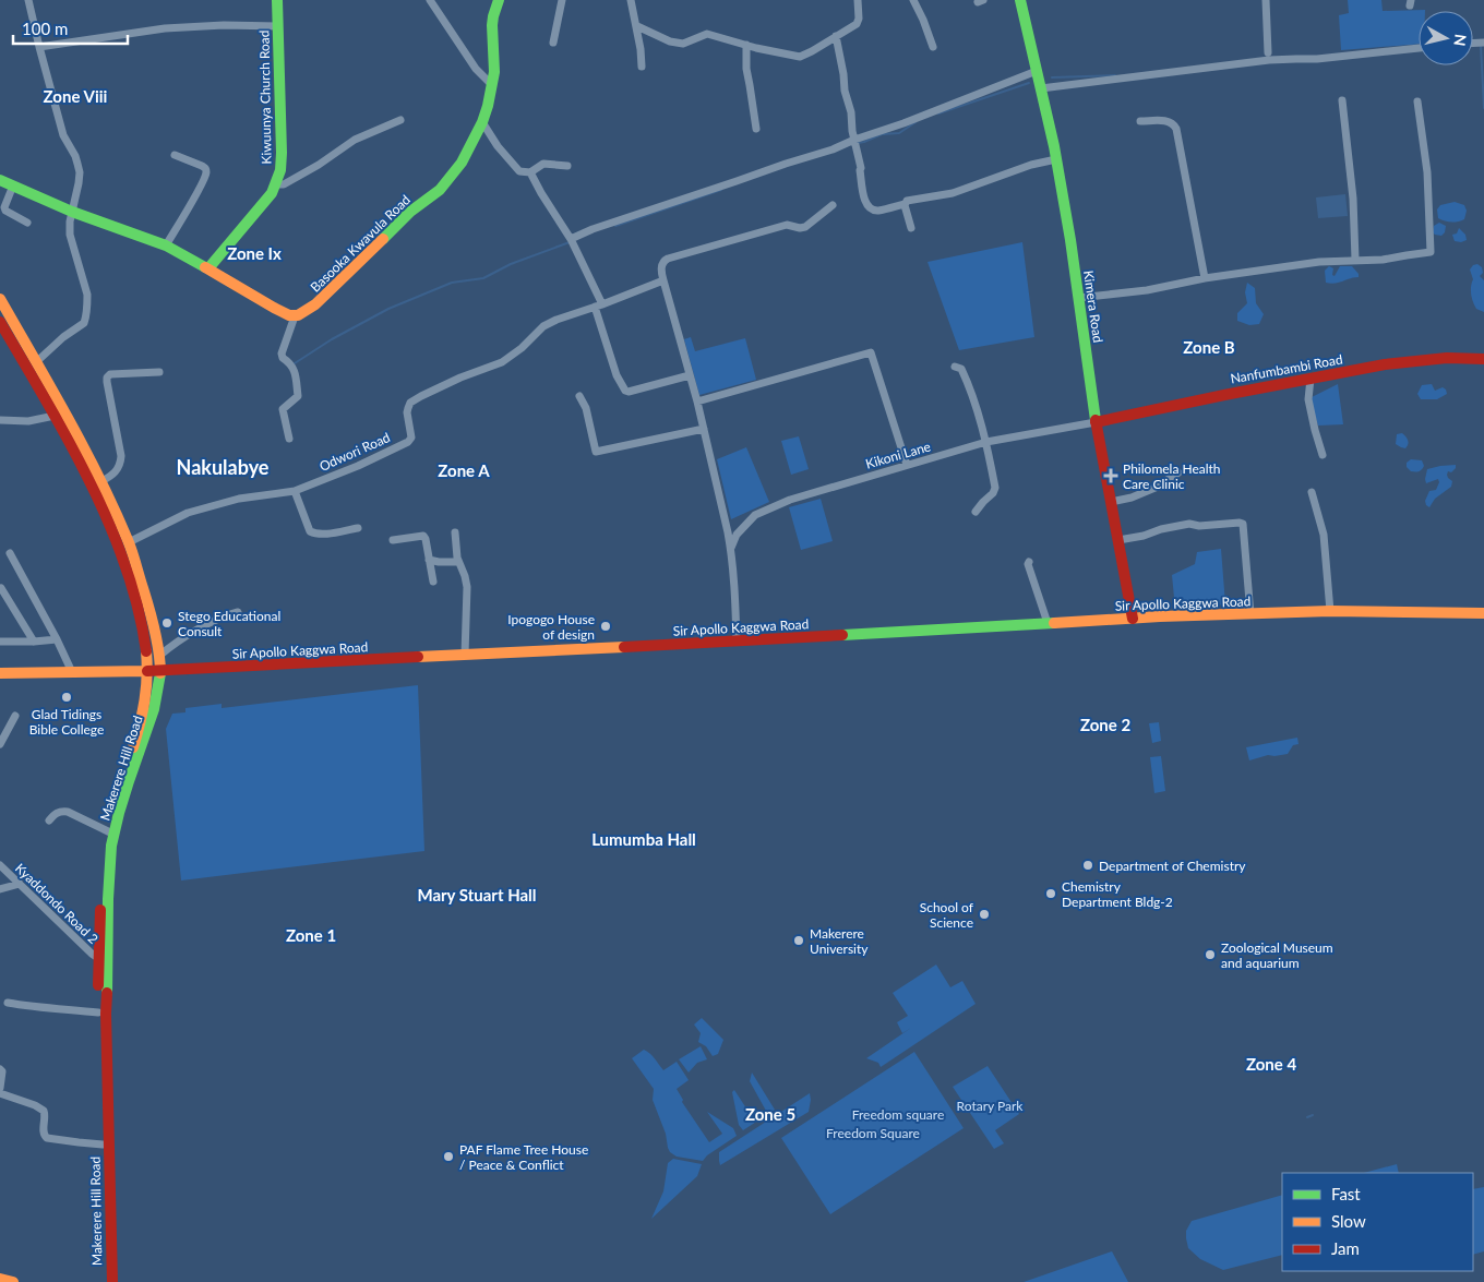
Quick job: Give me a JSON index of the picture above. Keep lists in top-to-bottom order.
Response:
{
  "streets": {
    "main road": [
      "Kiwuunya Church Road",
      "Basooka Kwavula Road",
      "Kimera Road",
      "Nanfumbambi Road",
      "Sir Apollo Kaggwa Road",
      "Makerere Hill Road"
    ],
    "street": ["Odwori Road", "Kikoni Lane", "Kyaddondo Road 2"]
  },
  "crossings": [
    ["Kimera Road", "Nanfumbambi Road"],
    ["Kimera Road", "Kikoni Lane"],
    ["Kimera Road", "Sir Apollo Kaggwa Road"],
    ["Nanfumbambi Road", "Kikoni Lane"],
    ["Odwori Road", "Makerere Hill Road"],
    ["Sir Apollo Kaggwa Road", "Makerere Hill Road"],
    ["Makerere Hill Road", "Kyaddondo Road 2"]
  ],
  "districts": [
    "Zone Viii",
    "Zone Ix",
    "Zone B",
    "Nakulabye",
    "Zone A",
    "Zone 2",
    "Lumumba Hall",
    "Mary Stuart Hall",
    "Zone 1",
    "Zone 4",
    "Zone 5"
  ],
  "parks": ["Rotary Park", "Freedom square", "Freedom Square"],
  "places": {
    "health": ["Philomela Health Care Clinic"],
    "other": [
      "Stego Educational Consult",
      "Ipogogo House of design",
      "Glad Tidings Bible College",
      "Department of Chemistry",
      "Chemistry Department Bldg-2",
      "School of Science",
      "Makerere University",
      "Zoological Museum and aquarium",
      "PAF Flame Tree House / Peace & Conflict"
    ]
  },
  "legend": ["Fast", "Slow", "Jam"],
  "scale_bar": "100 m",
  "north": "right"
}
